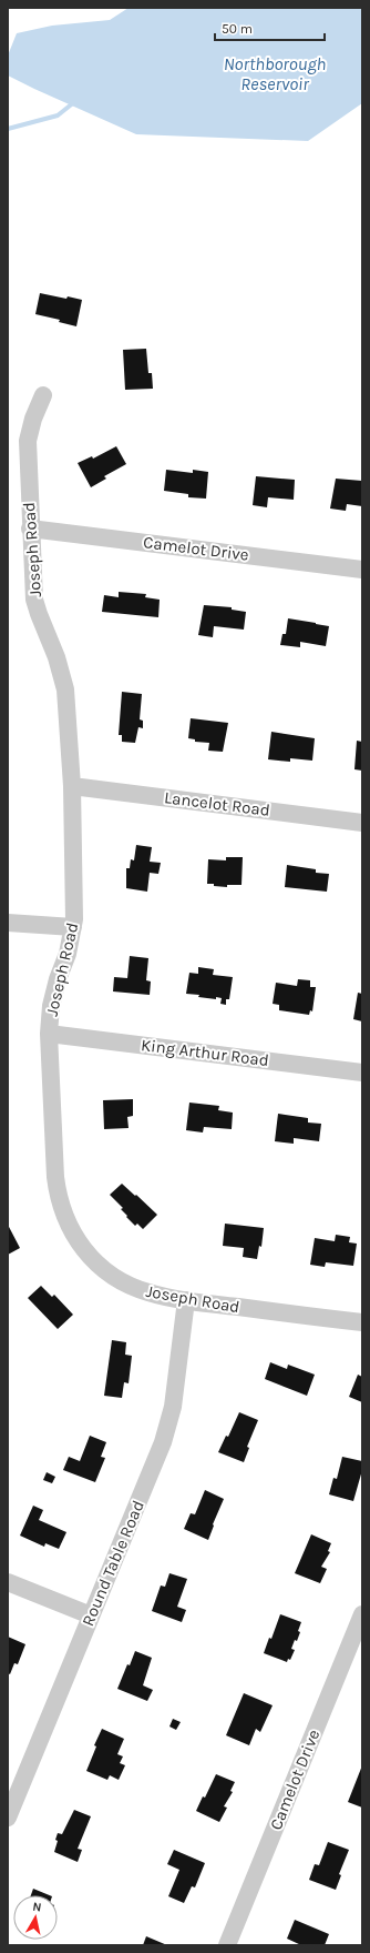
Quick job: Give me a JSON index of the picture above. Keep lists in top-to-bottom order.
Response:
{
  "streets": {
    "street": [
      "Camelot Drive",
      "Joseph Road",
      "Lancelot Road",
      "King Arthur Road",
      "Round Table Road"
    ]
  },
  "crossings": [
    ["Camelot Drive", "Joseph Road"],
    ["Joseph Road", "Lancelot Road"],
    ["Joseph Road", "King Arthur Road"],
    ["Joseph Road", "Round Table Road"]
  ],
  "water": ["Northborough Reservoir"],
  "scale_bar": "50 m",
  "north": "top"
}
